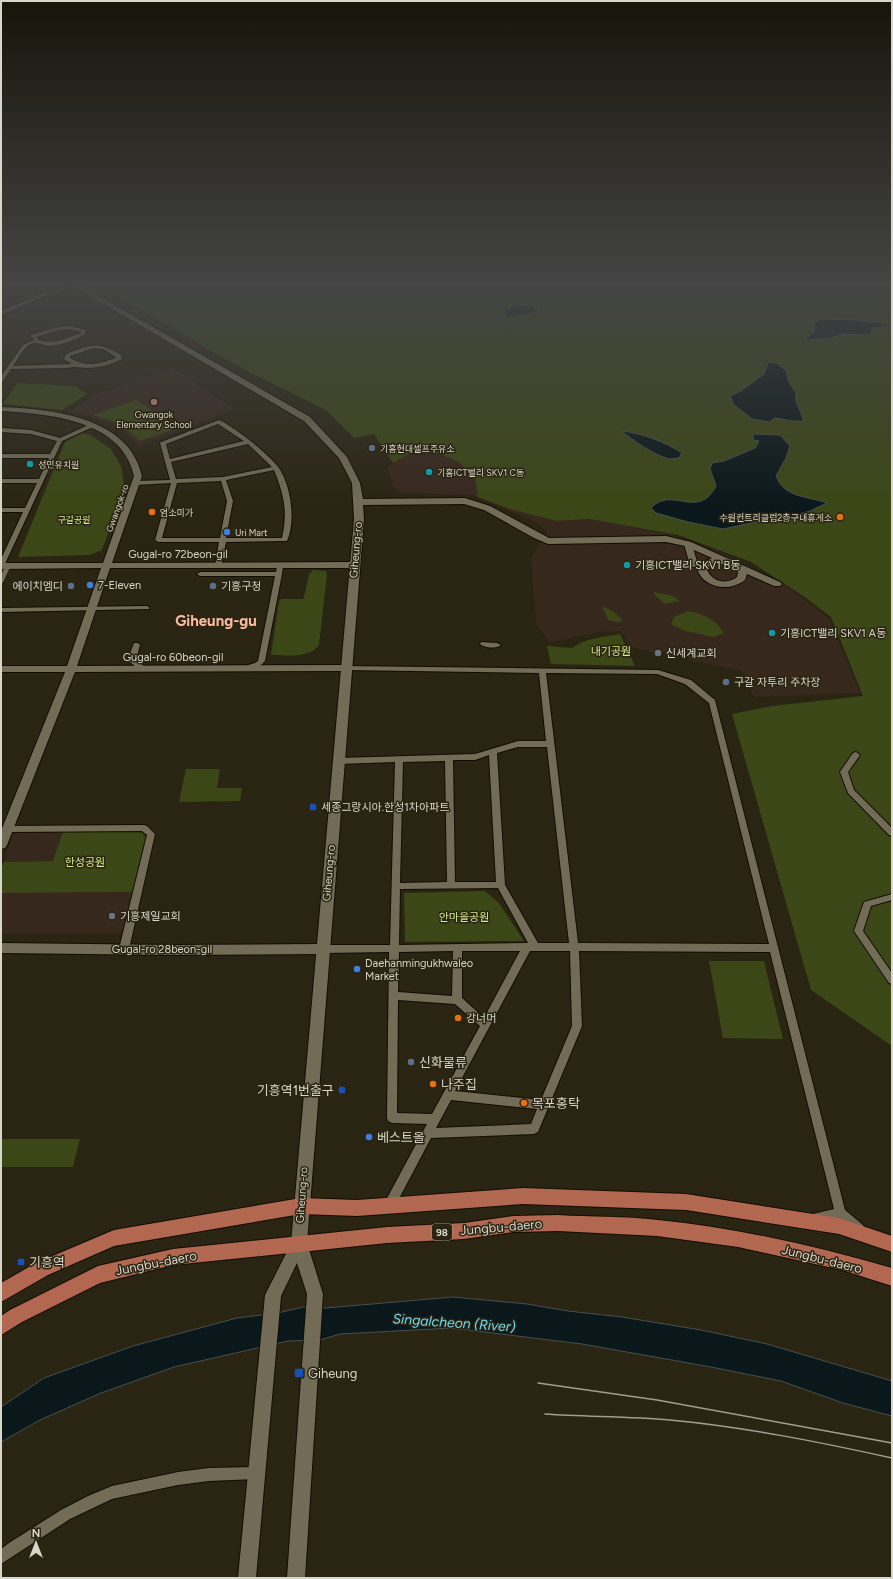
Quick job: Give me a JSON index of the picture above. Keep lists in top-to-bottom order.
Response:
{
  "streets": {
    "main road": ["Giheung-ro", "Jungbu-daero", "98"],
    "street": [
      "Gwangok-ro",
      "Gugal-ro 72beon-gil",
      "Gugal-ro 60beon-gil",
      "Gugal-ro 28beon-gil"
    ]
  },
  "crossings": [
    ["Gwangok-ro", "Gugal-ro 72beon-gil"],
    ["Giheung-ro", "Gugal-ro 72beon-gil"],
    ["Giheung-ro", "Gugal-ro 60beon-gil"],
    ["Giheung-ro", "Gugal-ro 28beon-gil"],
    ["Giheung-ro", "Jungbu-daero"]
  ],
  "districts": ["Giheung-gu"],
  "water": ["Singalcheon (River)"],
  "parks": [
    "구갈공원",
    "내기공원",
    "한성공원",
    "안마을공원"
  ],
  "places": {
    "other": [
      "Gwangok Elementary School",
      "기흥현대셀프주유소",
      "성민유치원",
      "기흥ICT밸리 SKV1 C동",
      "염소미가",
      "수원컨트리클럽2층구내휴게소",
      "Uri Mart",
      "기흥ICT밸리 SKV1 B동",
      "7-Eleven",
      "에이치엠디",
      "기흥구청",
      "기흥ICT밸리 SKV1 A동",
      "신세계교회",
      "구갈 자투리 주차장",
      "기흥제일교회",
      "Daehanmingukhwaleo Market",
      "강너머",
      "신화물류",
      "나주집",
      "목포홍탁",
      "베스트올"
    ],
    "transit": [
      "세종그랑시아.한성1차아파트",
      "기흥역1번출구",
      "기흥역",
      "Giheung"
    ]
  },
  "north": "top"
}
